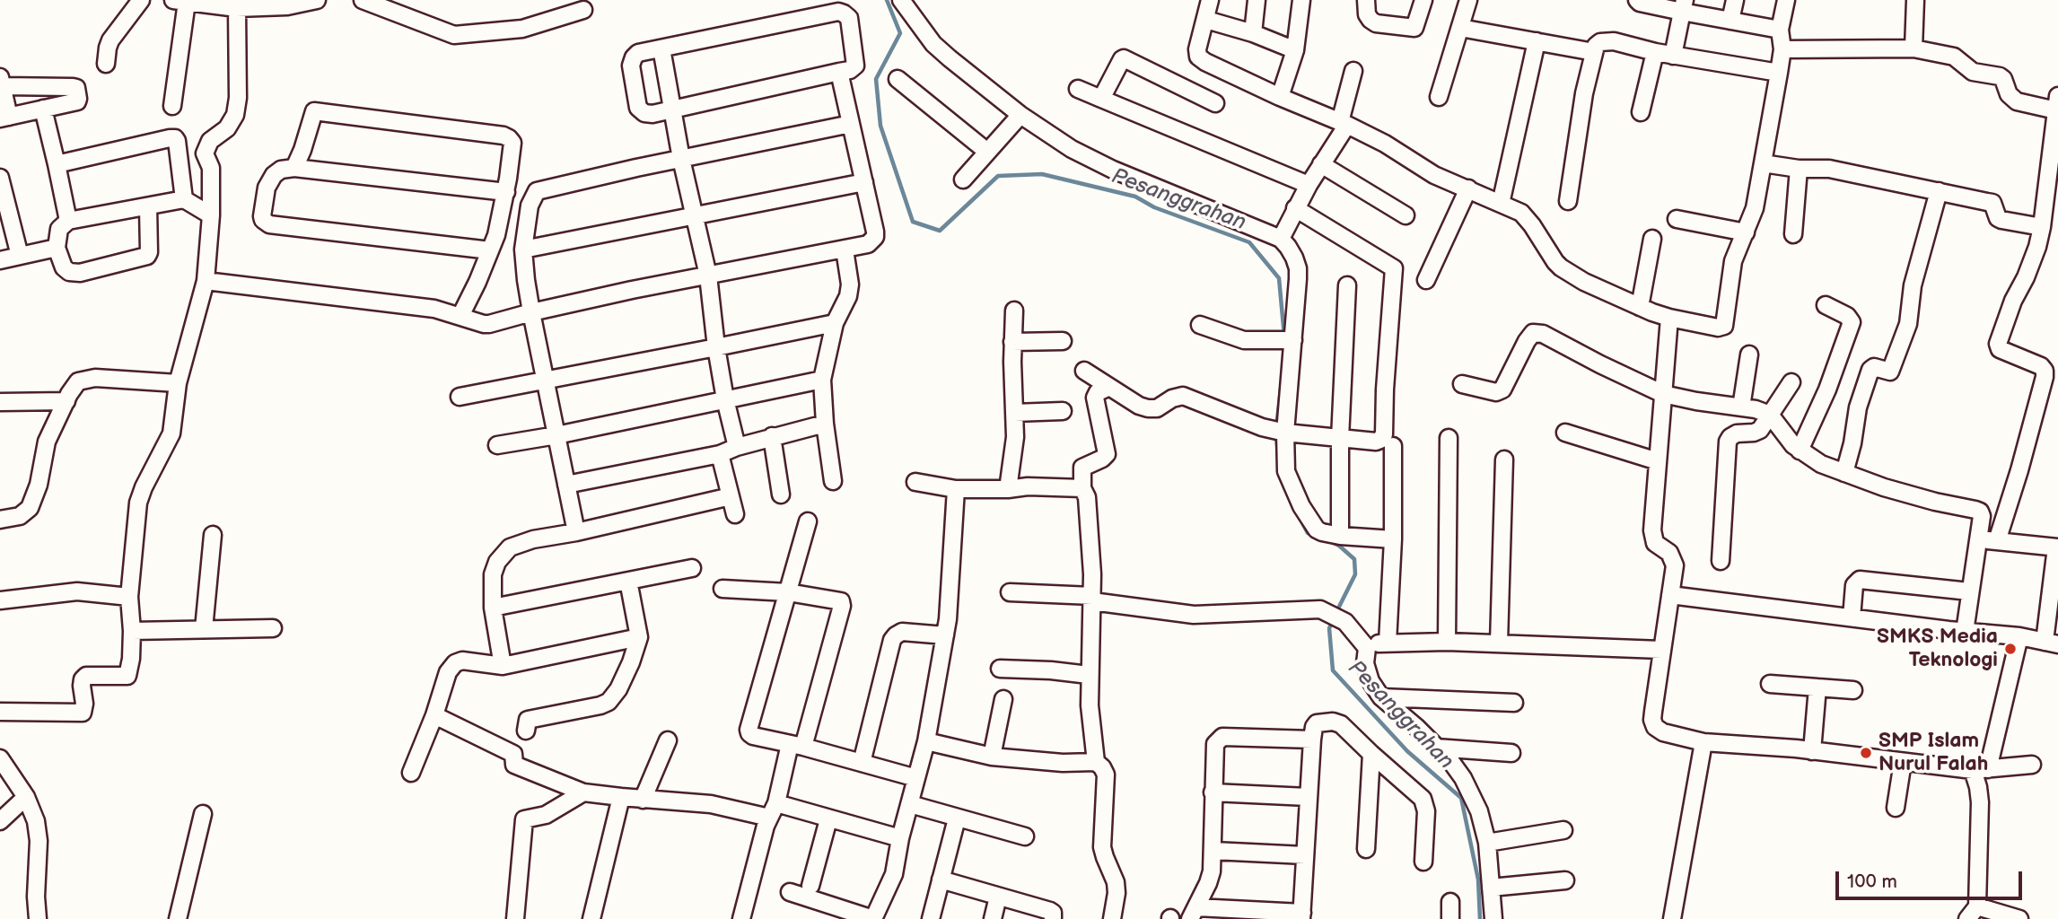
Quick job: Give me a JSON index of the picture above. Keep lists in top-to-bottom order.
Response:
{
  "water": ["Pesanggrahan"],
  "places": ["SMKS Media Teknologi", "SMP Islam Nurul Falah"],
  "scale_bar": "100 m"
}
